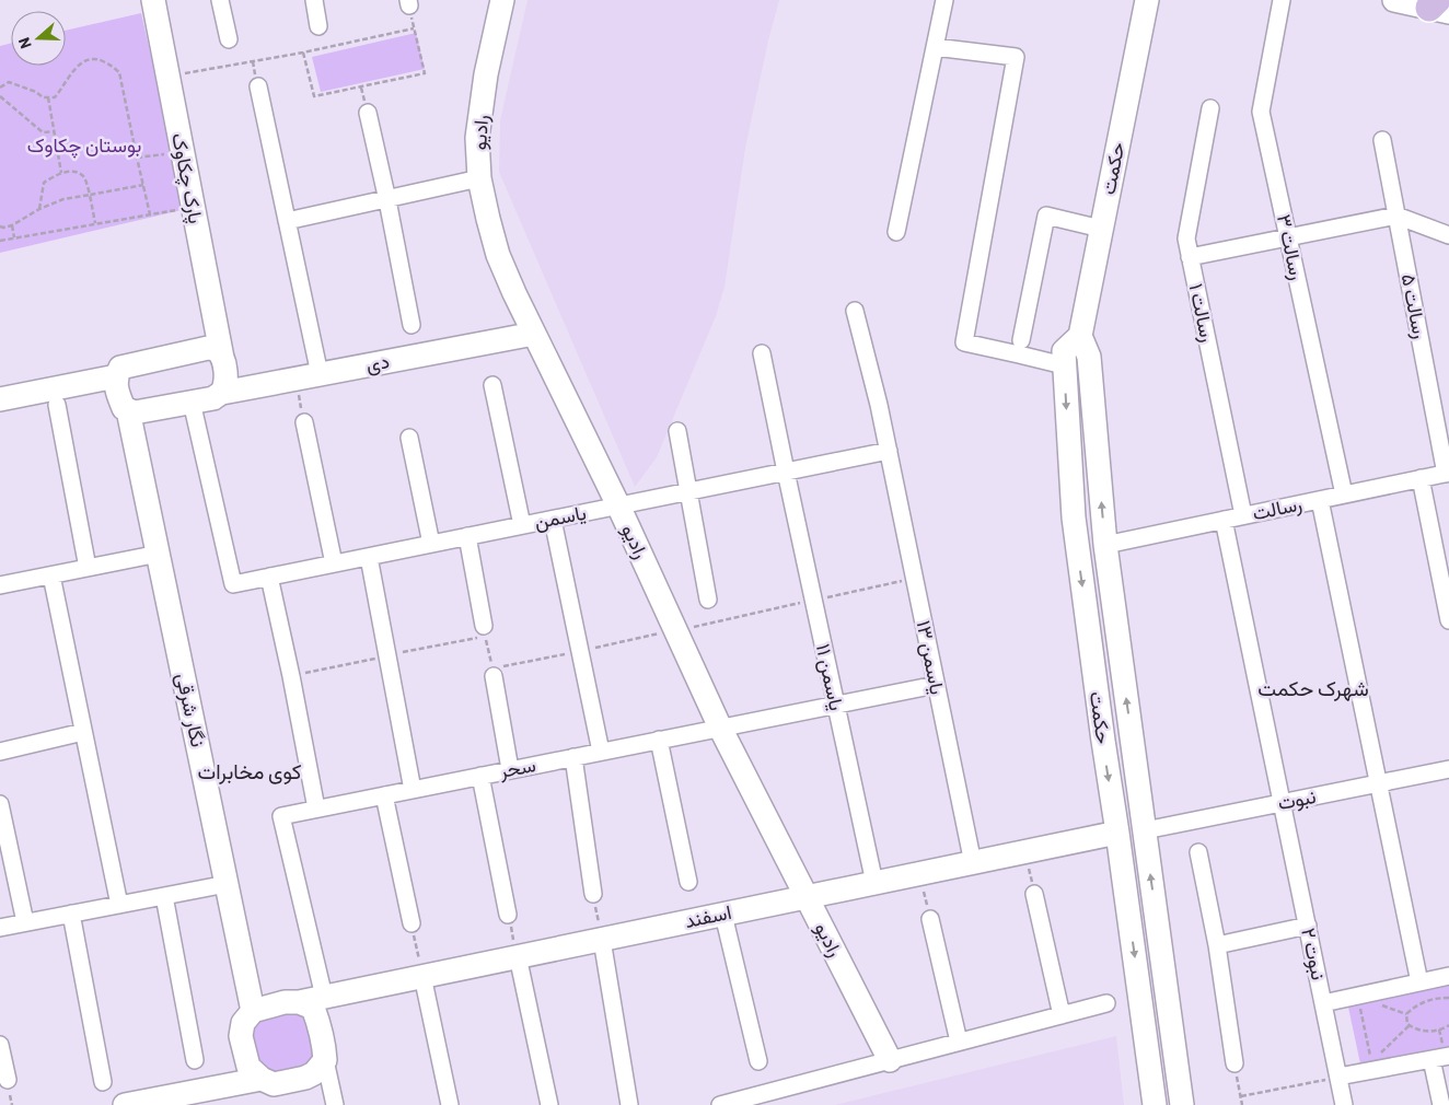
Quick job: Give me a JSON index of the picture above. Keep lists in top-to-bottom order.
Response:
{
  "streets": {
    "street": [
      "رادیو",
      "حکمت",
      "پارک چکاوک",
      "رسالت ۳",
      "رسالت ۵",
      "رسالت ۱",
      "دی",
      "رسالت",
      "یاسمن",
      "یاسمن ۱۳",
      "یاسمن ۱۱",
      "نگار شرقی",
      "سحر",
      "نبوت",
      "اسفند",
      "نبوت ۲"
    ]
  },
  "crossings": [
    ["رادیو", "دی"],
    ["رادیو", "یاسمن"],
    ["رادیو", "سحر"],
    ["رادیو", "اسفند"],
    ["حکمت", "رسالت"],
    ["حکمت", "نبوت"],
    ["حکمت", "اسفند"],
    ["پارک چکاوک", "دی"],
    ["رسالت ۳", "رسالت"],
    ["رسالت ۵", "رسالت"],
    ["رسالت ۱", "رسالت"],
    ["دی", "یاسمن"],
    ["دی", "نگار شرقی"],
    ["رسالت", "نبوت ۲"],
    ["یاسمن", "یاسمن ۱۳"],
    ["یاسمن", "یاسمن ۱۱"],
    ["یاسمن ۱۳", "سحر"],
    ["یاسمن ۱۳", "اسفند"],
    ["یاسمن ۱۱", "سحر"],
    ["یاسمن ۱۱", "اسفند"],
    ["نگار شرقی", "اسفند"],
    ["سحر", "اسفند"],
    ["نبوت", "نبوت ۲"]
  ],
  "districts": ["شهرک حکمت", "کوی مخابرات"],
  "parks": ["بوستان چکاوک"],
  "north": "left"
}
